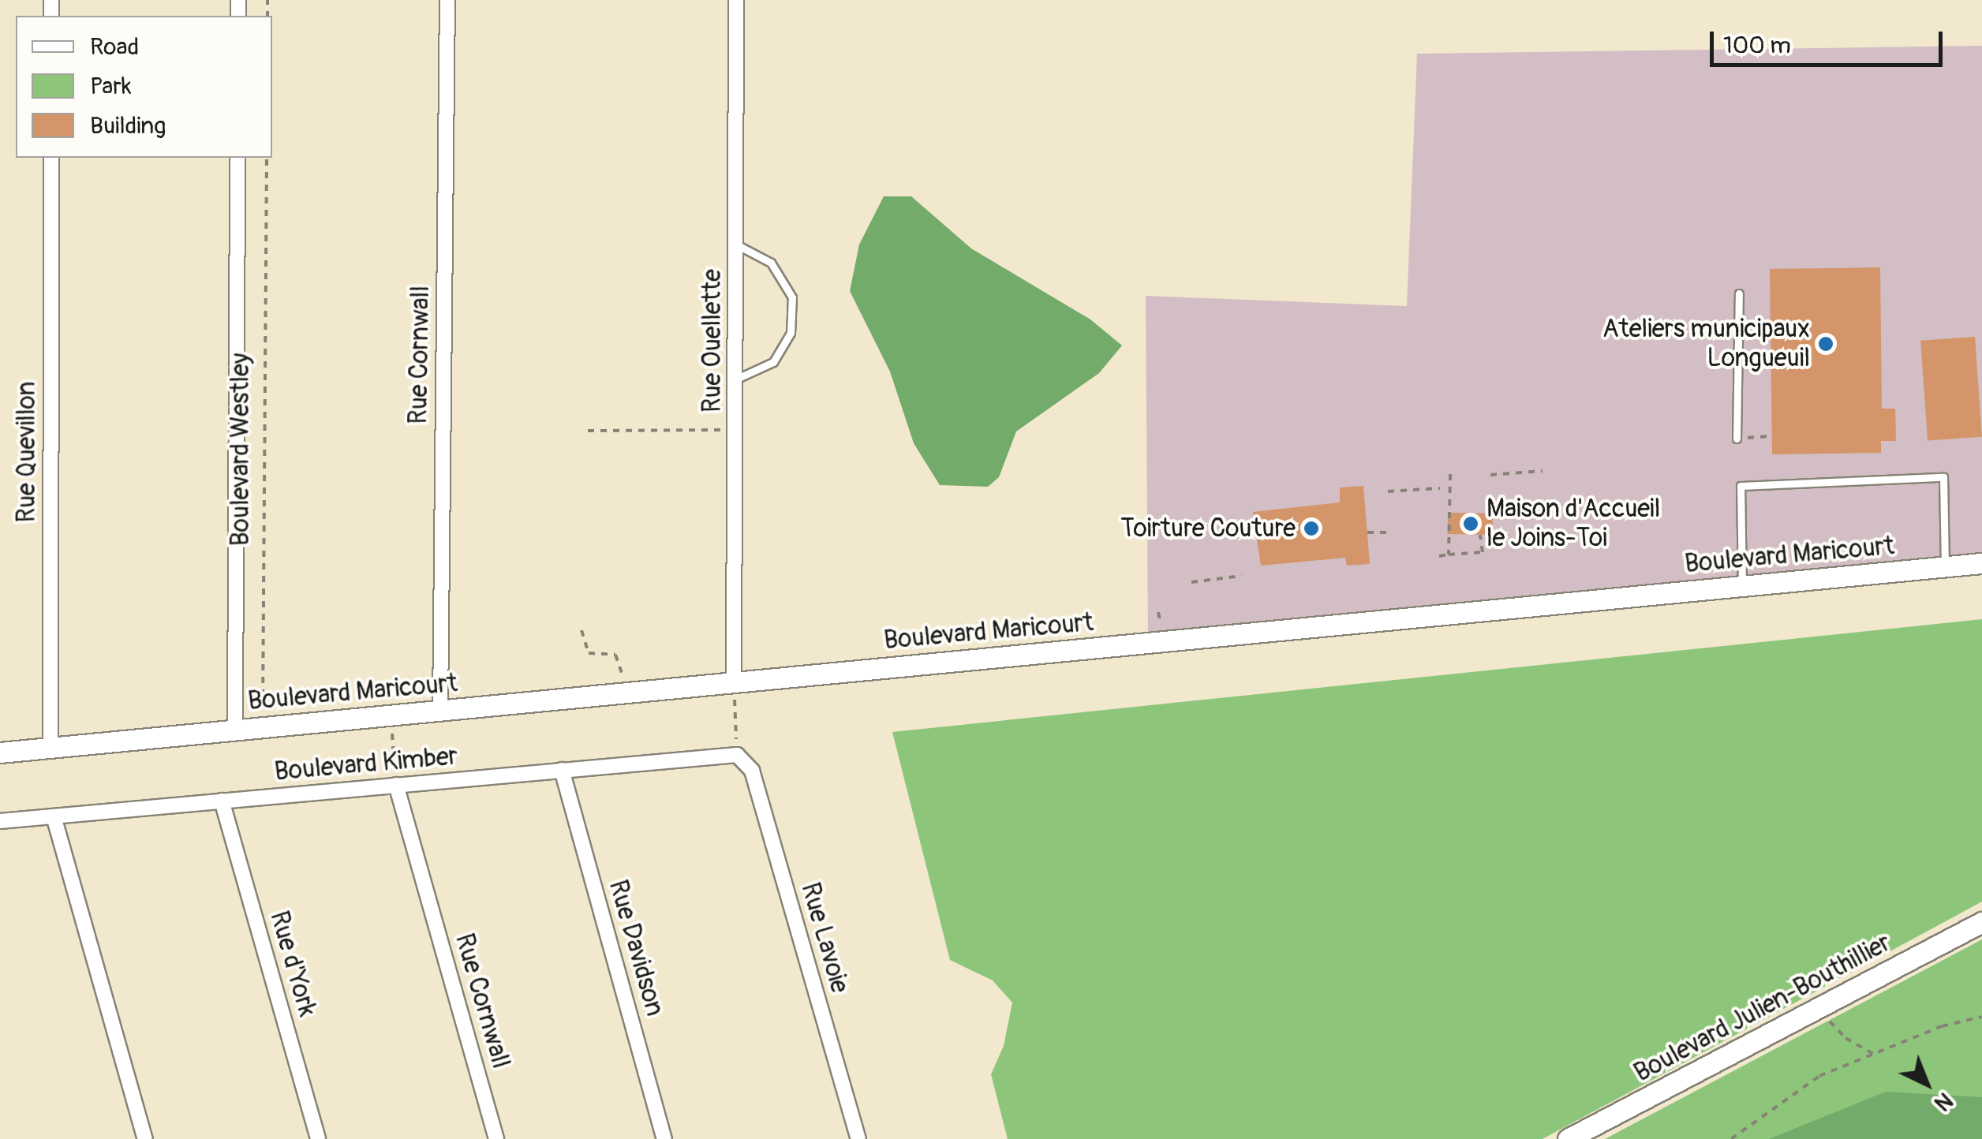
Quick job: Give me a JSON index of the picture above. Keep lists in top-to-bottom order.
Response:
{
  "streets": {
    "street": [
      "Rue Ouellette",
      "Rue Cornwall",
      "Boulevard Westley",
      "Rue Quevillon",
      "Boulevard Maricourt",
      "Boulevard Kimber",
      "Rue Lavoie",
      "Rue Davidson",
      "Rue d'York",
      "Boulevard Julien-Bouthillier"
    ]
  },
  "crossings": [
    ["Rue Ouellette", "Boulevard Maricourt"],
    ["Rue Cornwall", "Boulevard Maricourt"],
    ["Rue Cornwall", "Boulevard Kimber"],
    ["Boulevard Westley", "Boulevard Maricourt"],
    ["Rue Quevillon", "Boulevard Maricourt"],
    ["Boulevard Kimber", "Rue Lavoie"],
    ["Boulevard Kimber", "Rue Davidson"],
    ["Boulevard Kimber", "Rue d'York"]
  ],
  "places": ["Ateliers municipaux Longueuil", "Maison d'Accueil le Joins-Toi", "Toirture Couture"],
  "legend": ["Road", "Park", "Building"],
  "scale_bar": "100 m",
  "north": "bottom right"
}
